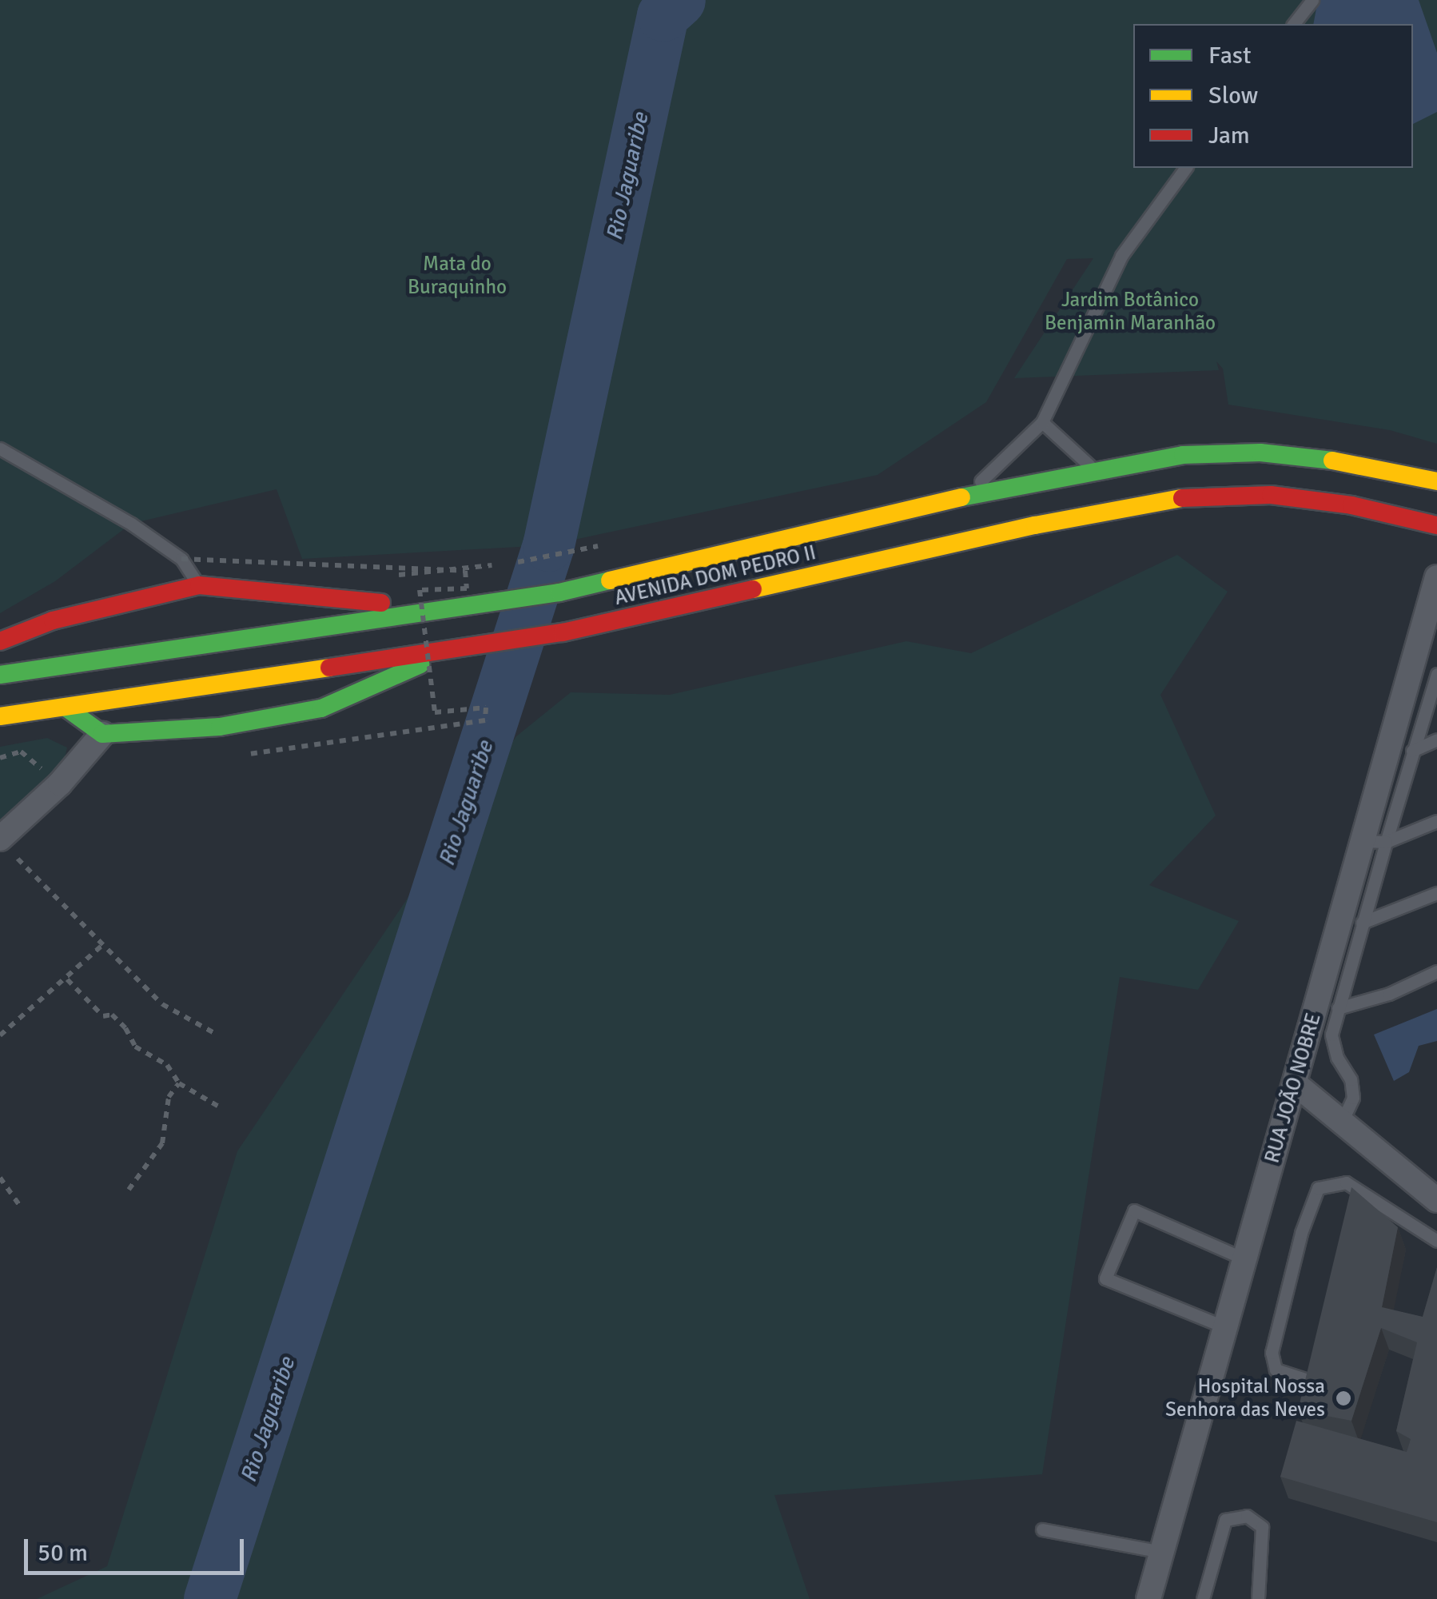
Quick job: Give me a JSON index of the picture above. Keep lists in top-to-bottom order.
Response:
{
  "streets": {
    "main road": ["AVENIDA DOM PEDRO II"],
    "street": ["RUA JOÃO NOBRE"]
  },
  "water": ["Rio Jaguaribe"],
  "parks": ["Mata do Buraquinho", "Jardim Botânico Benjamin Maranhão"],
  "places": ["Hospital Nossa Senhora das Neves"],
  "legend": ["Fast", "Slow", "Jam"],
  "scale_bar": "50 m"
}
